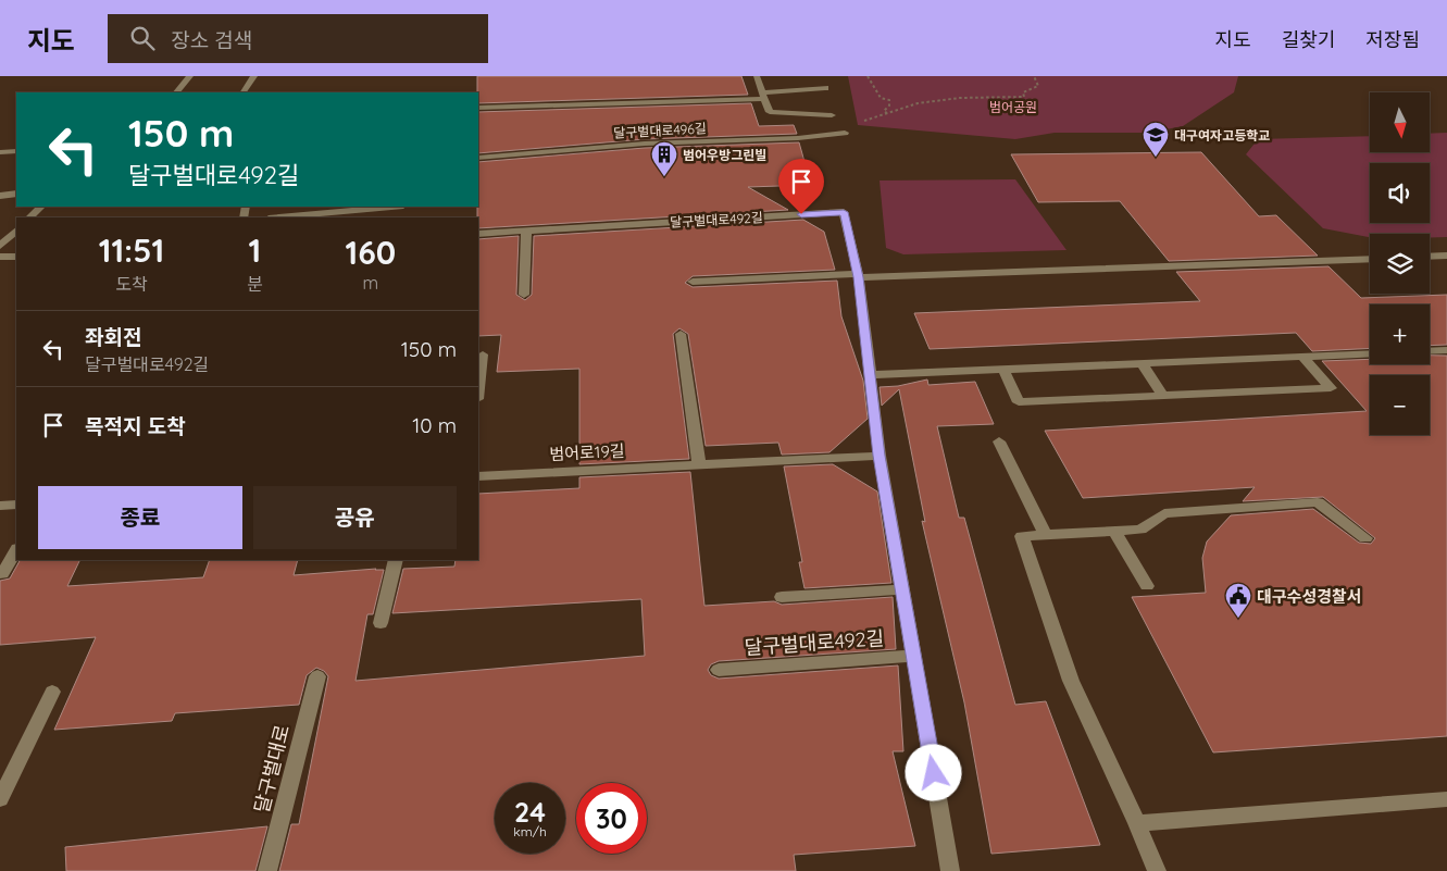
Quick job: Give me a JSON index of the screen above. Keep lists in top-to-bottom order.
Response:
{
  "streets": {
    "street": [
      "달구벌대로496길",
      "달구벌대로492길",
      "범어로19길",
      "달구벌대로"
    ]
  },
  "crossings": [
    ["달구벌대로492길", "범어로19길"]
  ],
  "parks": ["범어공원"],
  "places": {
    "school or university": ["대구여자고등학교"],
    "building": ["범어우방그린빌"],
    "public building": ["대구수성경찰서"]
  },
  "north": "bottom",
  "page": {
    "header": "지도",
    "search": "장소 검색",
    "nav": ["지도", "길찾기", "저장됨"],
    "map_buttons": ["+", "−"],
    "turn": ["150 m", "달구벌대로492길"],
    "eta": [
      "11:51",
      "도착",
      "1",
      "분",
      "160",
      "m"
    ],
    "list": [
      {
        "name": "좌회전",
        "note": "달구벌대로492길",
        "value": "150 m"
      },
      {
        "name": "목적지 도착",
        "value": "10 m"
      }
    ],
    "buttons": ["종료", "공유"],
    "speed": "24 km/h",
    "limit": "30"
  }
}
